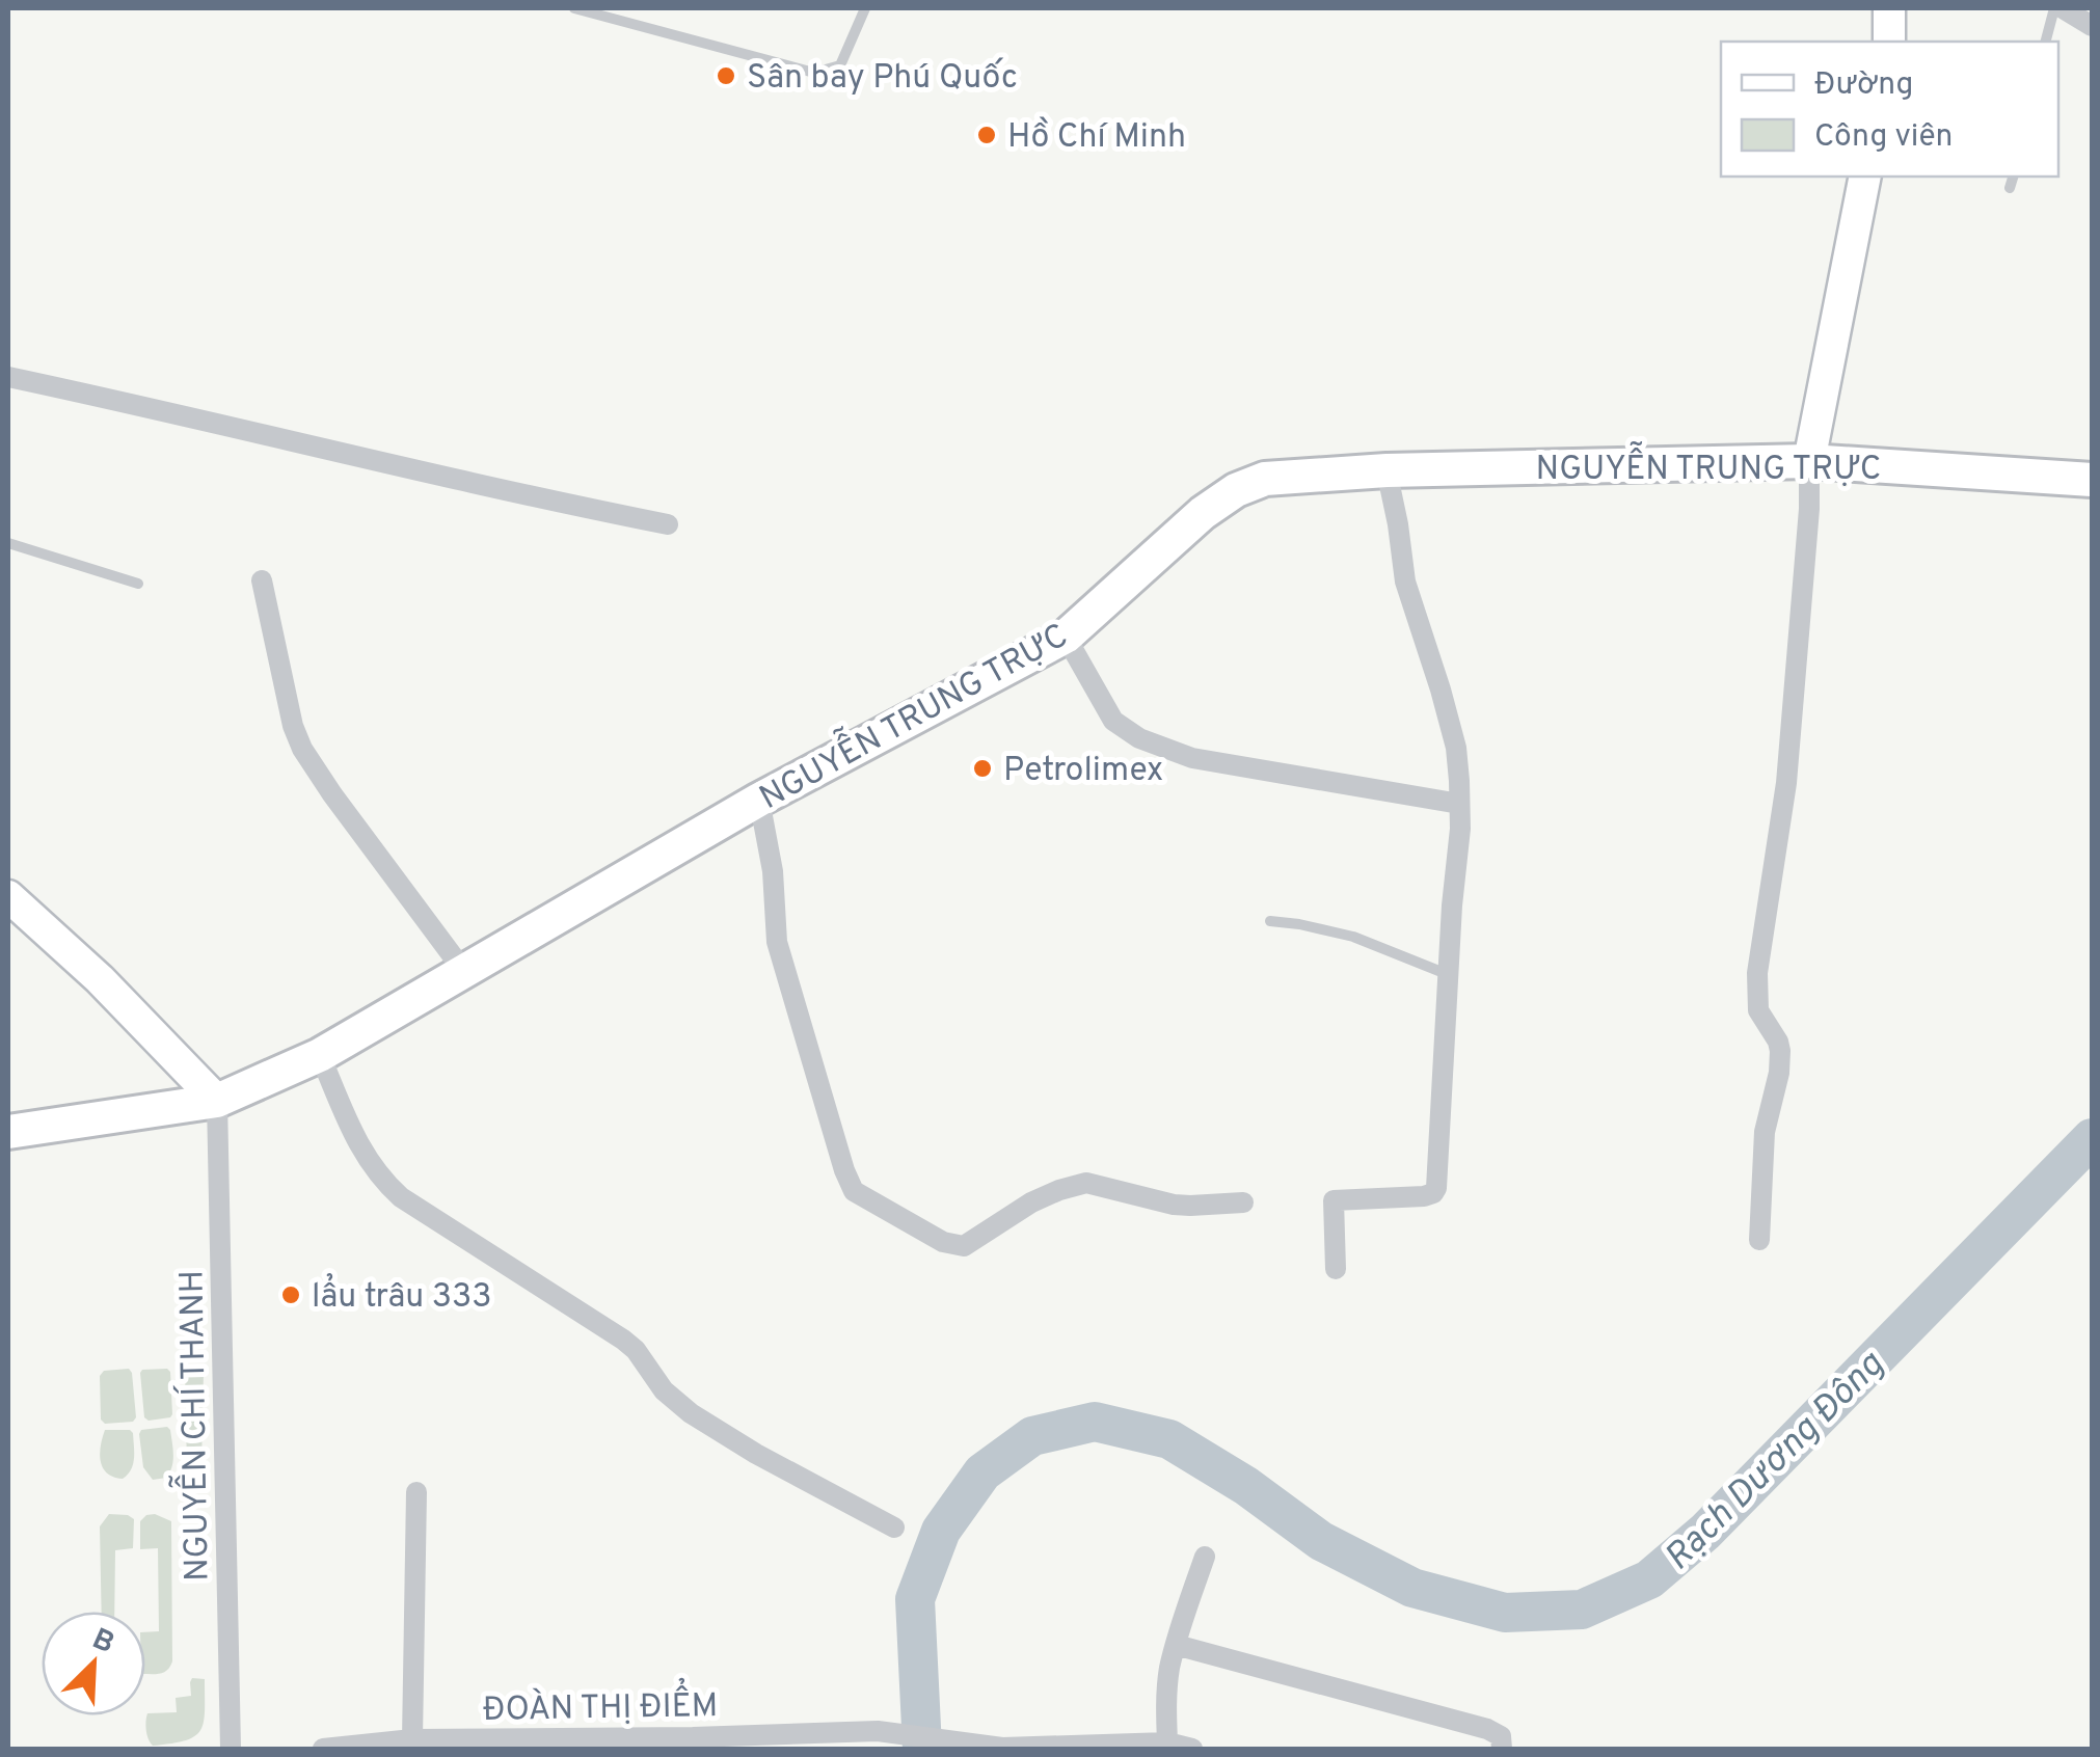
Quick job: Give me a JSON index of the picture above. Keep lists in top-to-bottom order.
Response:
{
  "streets": {
    "main road": ["NGUYỄN TRUNG TRỰC"],
    "street": ["NGUYỄN CHÍ THANH", "ĐOÀN THỊ ĐIỂM"]
  },
  "crossings": [
    ["NGUYỄN TRUNG TRỰC", "NGUYỄN CHÍ THANH"]
  ],
  "water": ["Rạch Dương Đông"],
  "places": [
    "Sân bay Phú Quốc",
    "Hồ Chí Minh",
    "Petrolimex",
    "lẩu trâu 333"
  ],
  "legend": ["Đường", "Công viên"],
  "north": "top right"
}
